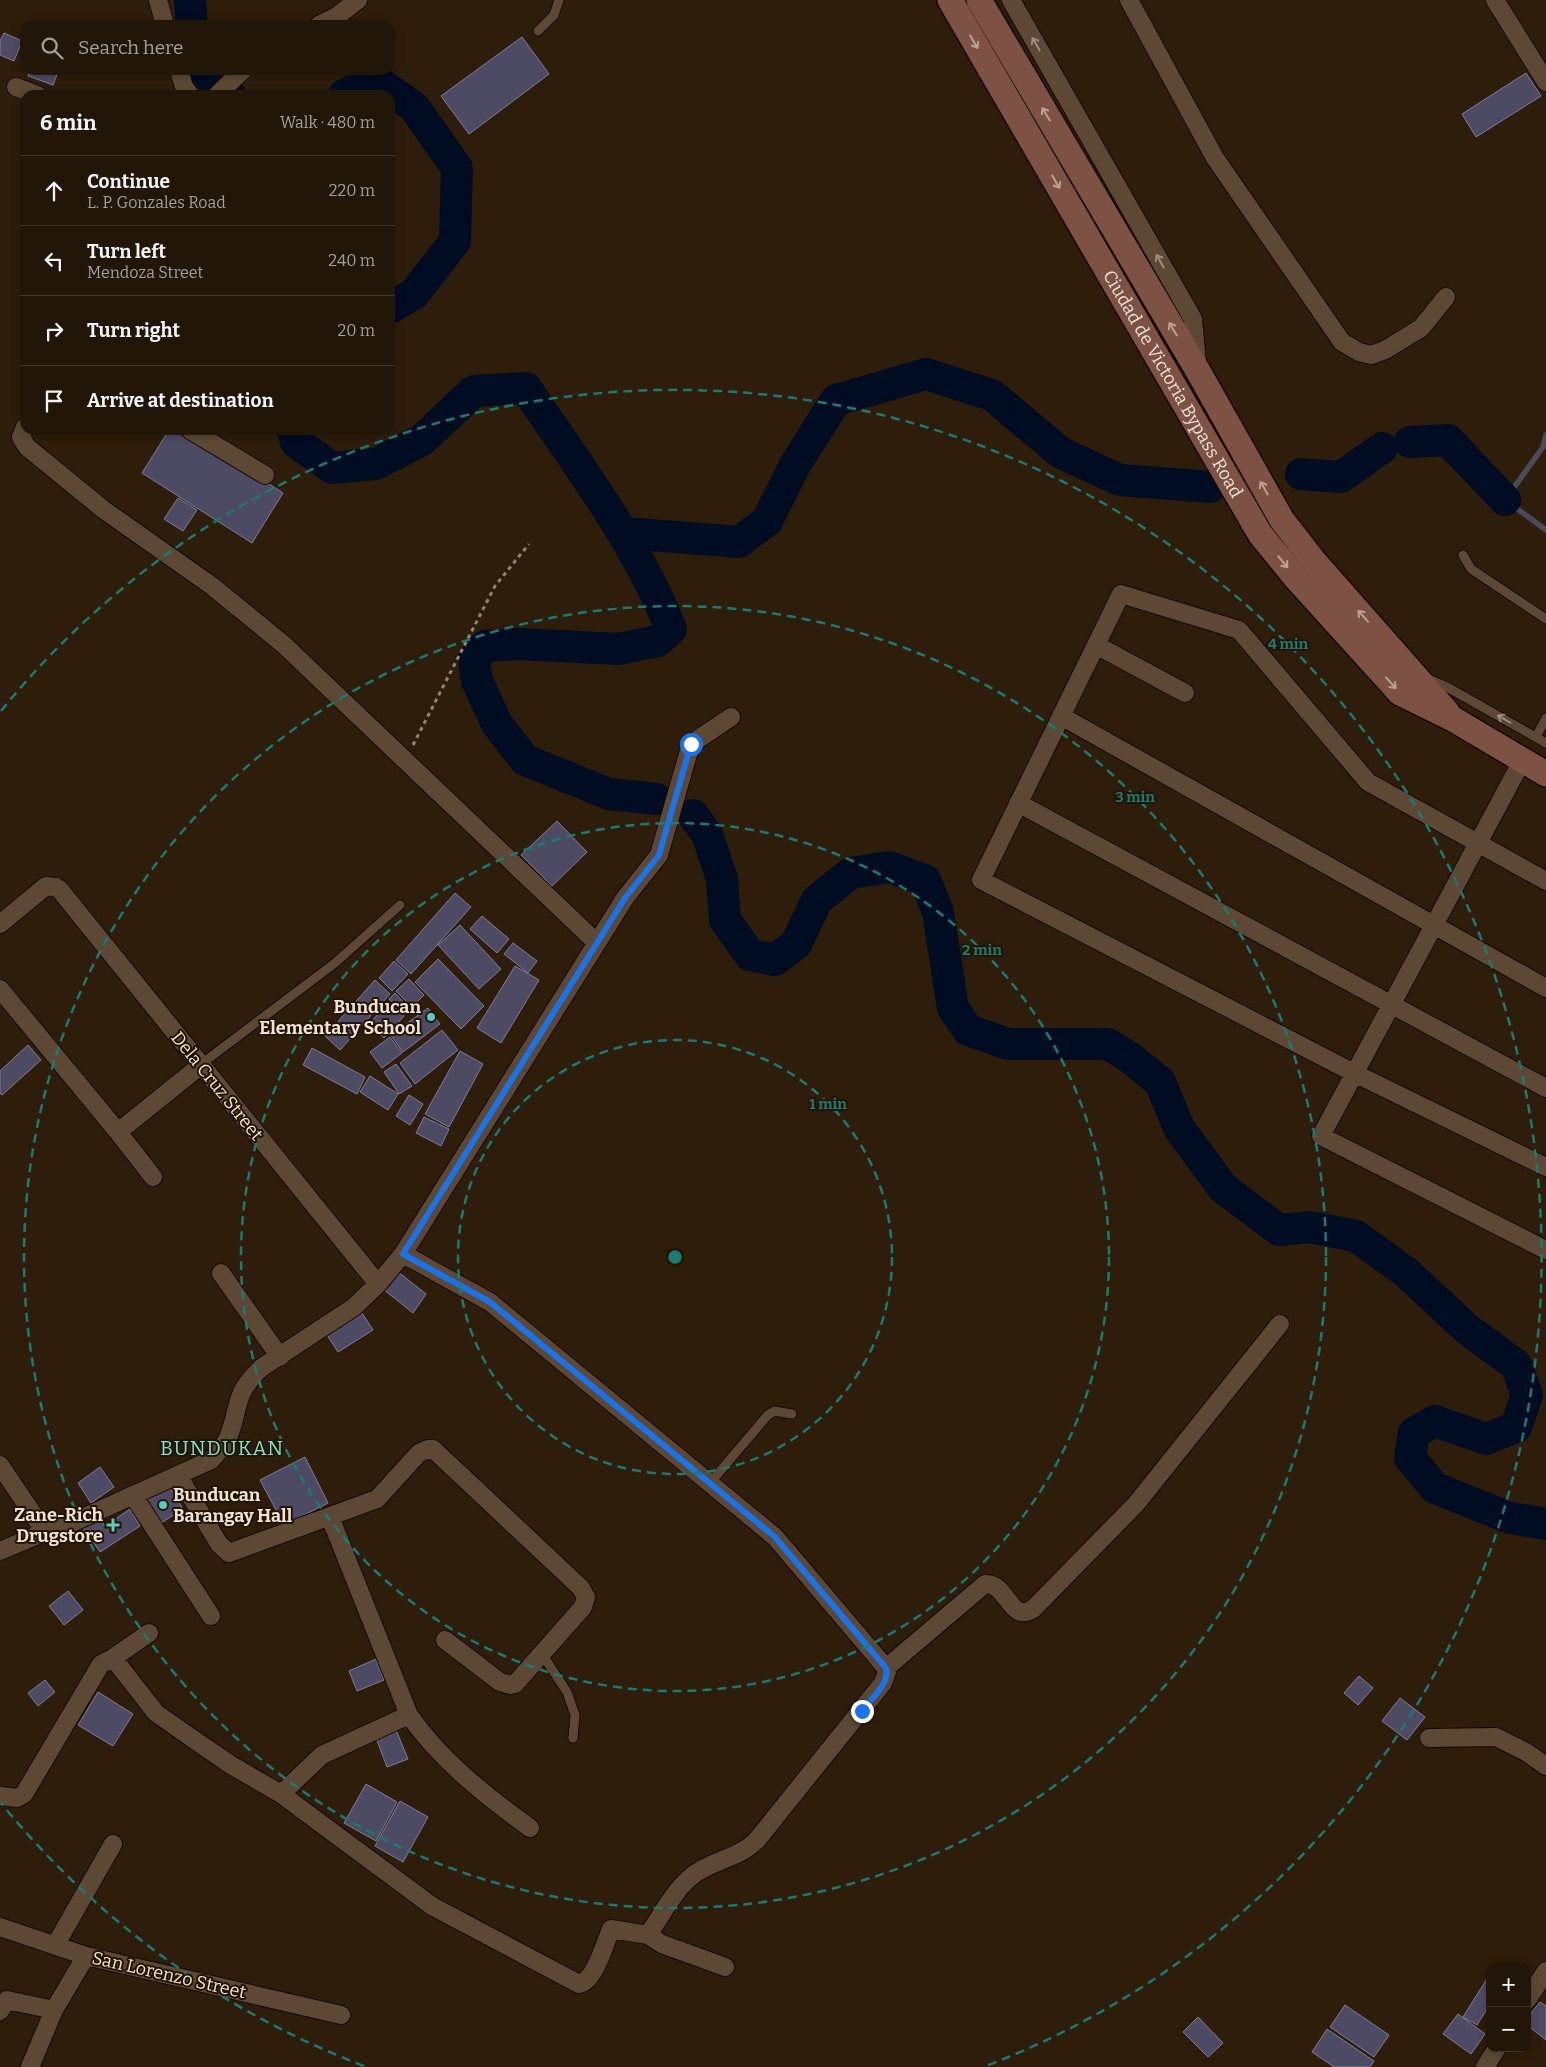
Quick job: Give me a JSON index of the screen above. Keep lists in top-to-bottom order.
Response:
{
  "streets": {
    "main road": ["Ciudad de Victoria Bypass Road"],
    "street": ["Dela Cruz Street", "San Lorenzo Street"]
  },
  "districts": ["BUNDUKAN"],
  "places": {
    "other": ["Bunducan Elementary School", "Bunducan Barangay Hall"],
    "health": ["Zane-Rich Drugstore"]
  },
  "page": {
    "search": "Search here",
    "heading": ["6 min", "Walk · 480 m"],
    "list": [
      ["Continue", "L. P. Gonzales Road", "220 m"],
      ["Turn left", "Mendoza Street", "240 m"],
      ["Turn right", "20 m"],
      "Arrive at destination"
    ],
    "map_buttons": ["+", "−"]
  },
  "rings": [
    "4 min",
    "3 min",
    "2 min",
    "1 min"
  ]
}
